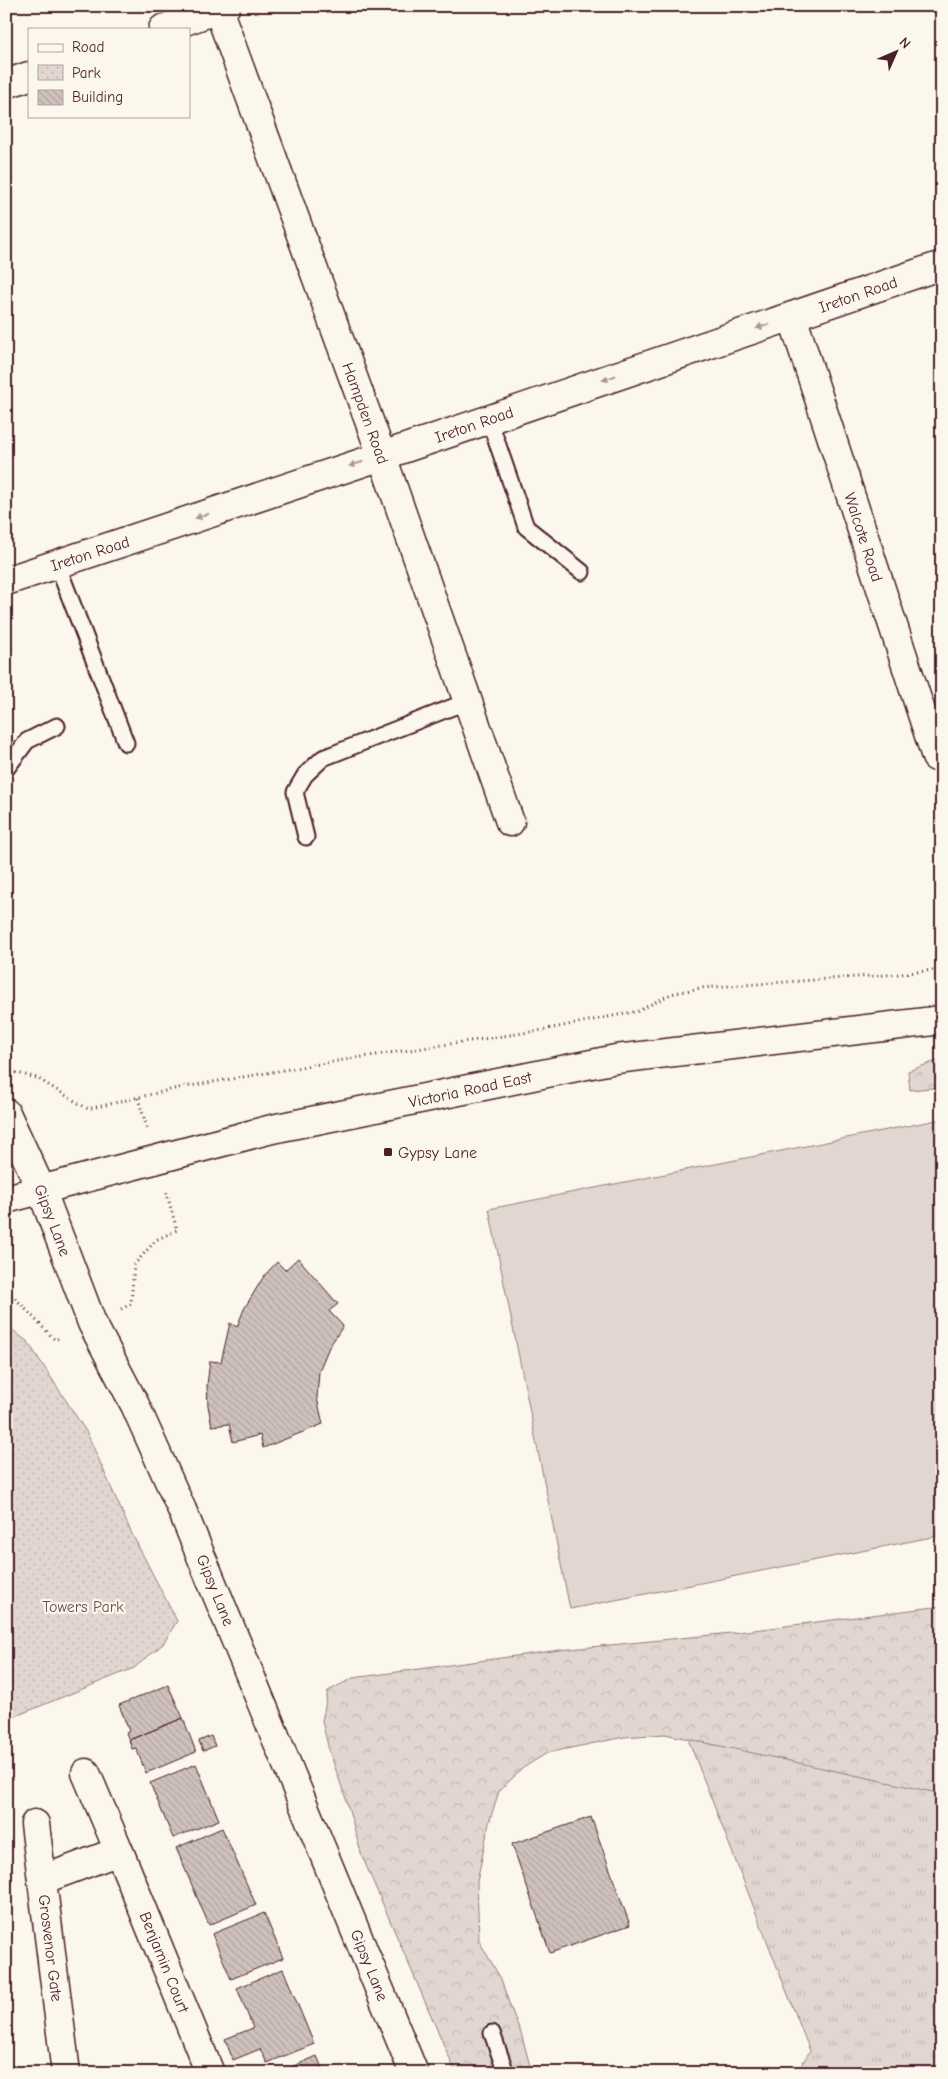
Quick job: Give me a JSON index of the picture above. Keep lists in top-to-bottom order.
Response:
{
  "streets": {
    "main road": [
      "Ireton Road",
      "Hampden Road",
      "Walcote Road",
      "Victoria Road East",
      "Gipsy Lane",
      "Grosvenor Gate",
      "Benjamin Court"
    ]
  },
  "crossings": [
    ["Ireton Road", "Hampden Road"],
    ["Ireton Road", "Walcote Road"],
    ["Victoria Road East", "Gipsy Lane"]
  ],
  "one_way": ["Ireton Road"],
  "parks": ["Towers Park"],
  "places": {
    "transit": ["Gypsy Lane"]
  },
  "legend": ["Road", "Park", "Building"],
  "north": "top right"
}
